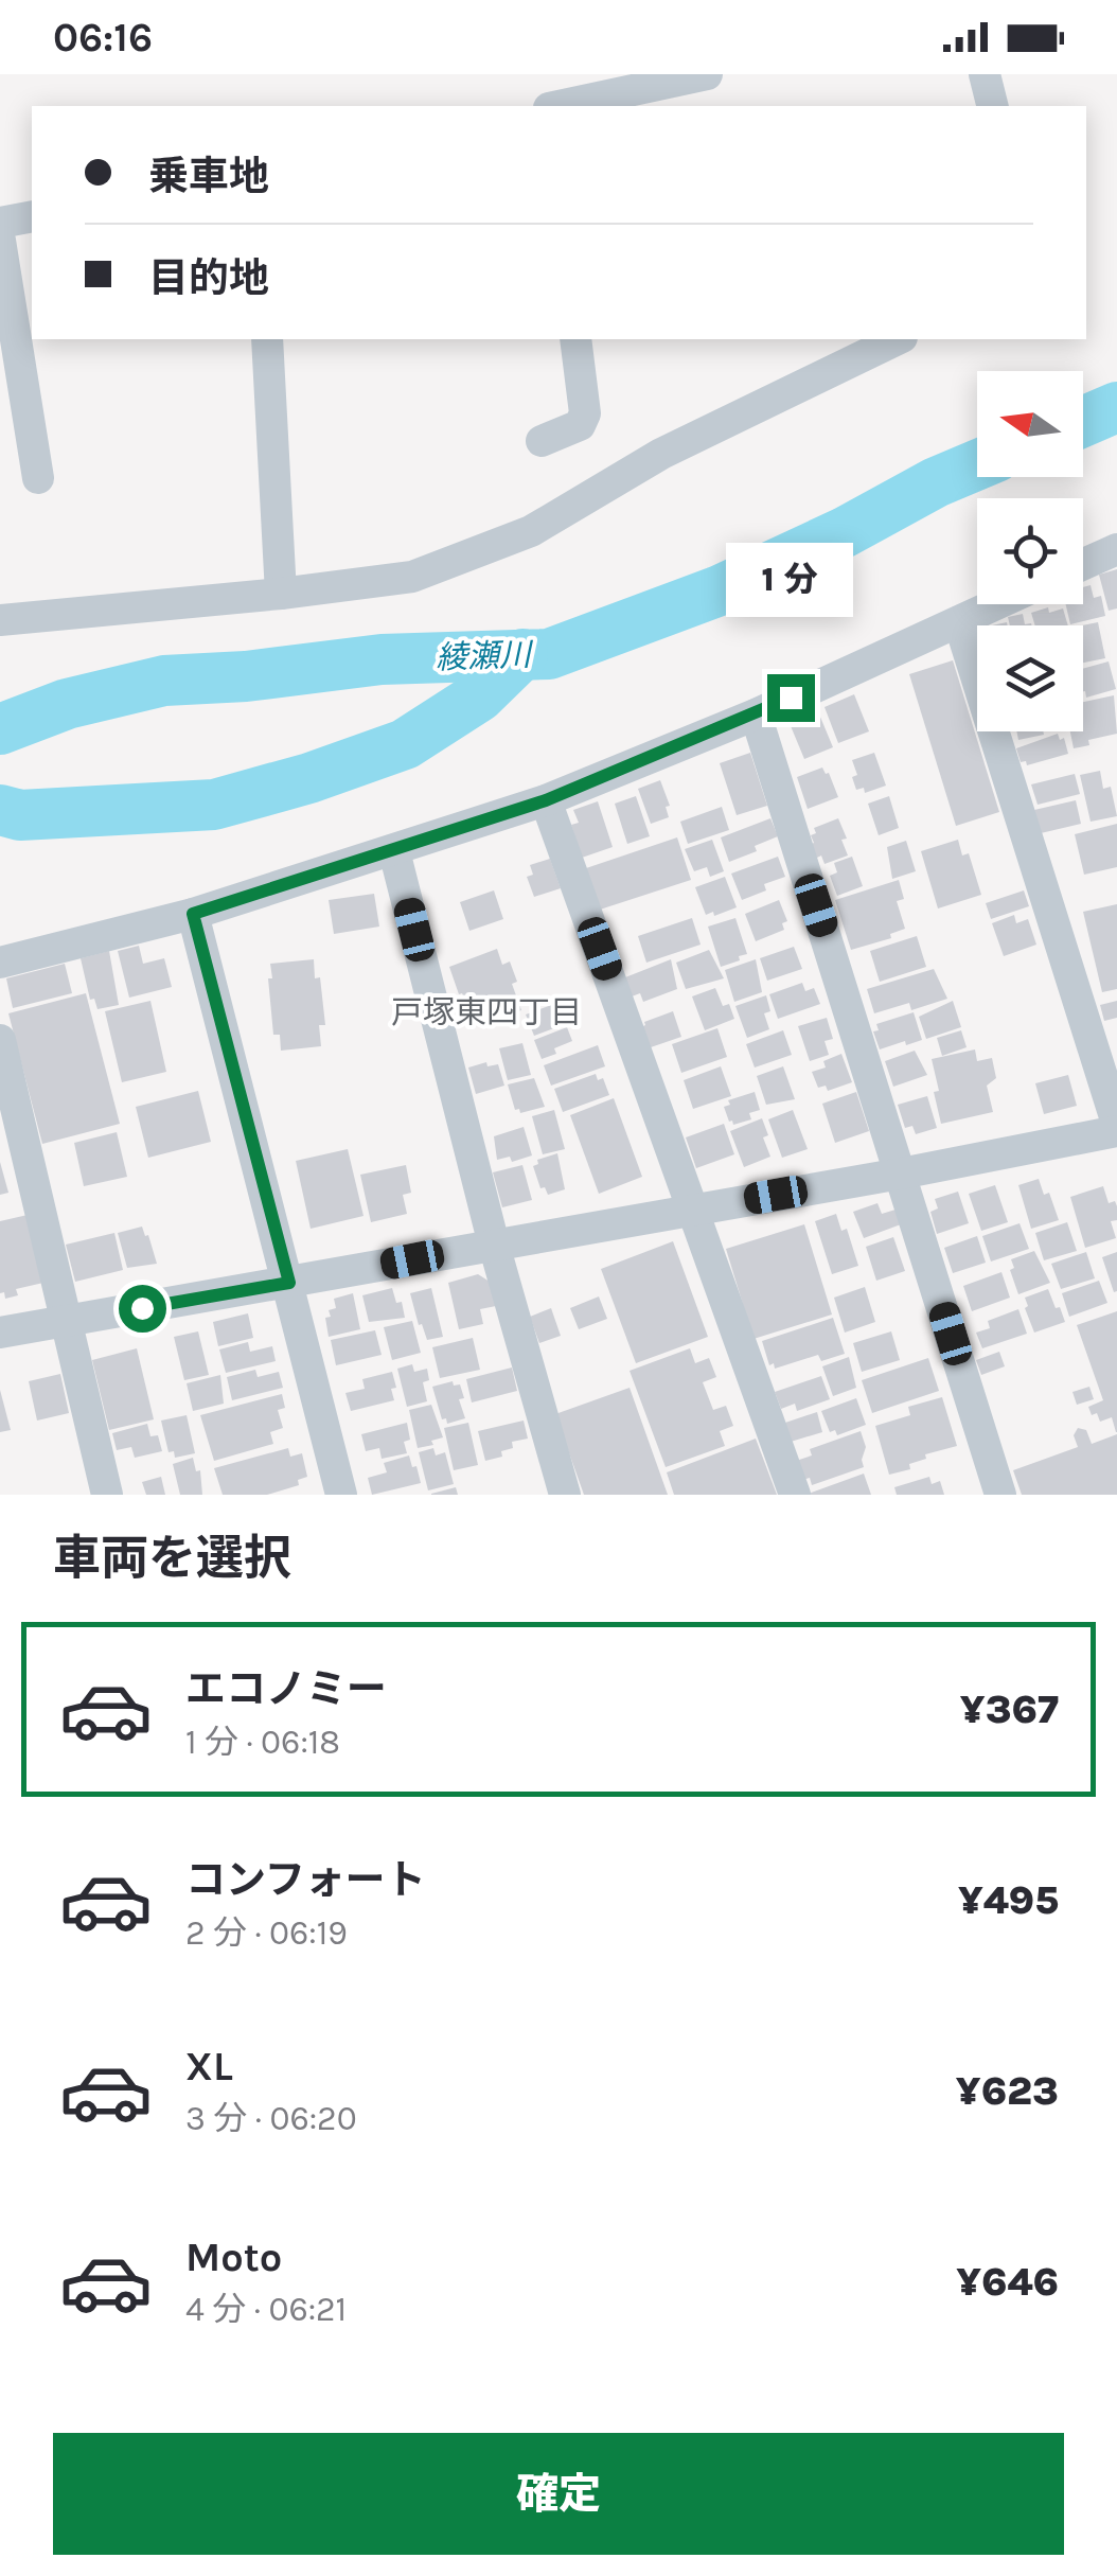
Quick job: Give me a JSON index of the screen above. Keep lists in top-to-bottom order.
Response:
{
  "districts": ["戸塚東四丁目"],
  "water": ["綾瀬川"],
  "north": "left",
  "page": {
    "status": "06:16",
    "banner": ["乗車地", "目的地"],
    "bubble": "1 分",
    "heading": "車両を選択",
    "list": [
      {
        "name": "エコノミー",
        "note": "1 分 · 06:18",
        "value": "¥367"
      },
      {
        "name": "コンフォート",
        "note": "2 分 · 06:19",
        "value": "¥495"
      },
      {
        "name": "XL",
        "note": "3 分 · 06:20",
        "value": "¥623"
      },
      {
        "name": "Moto",
        "note": "4 分 · 06:21",
        "value": "¥646"
      }
    ],
    "buttons": "確定"
  }
}
